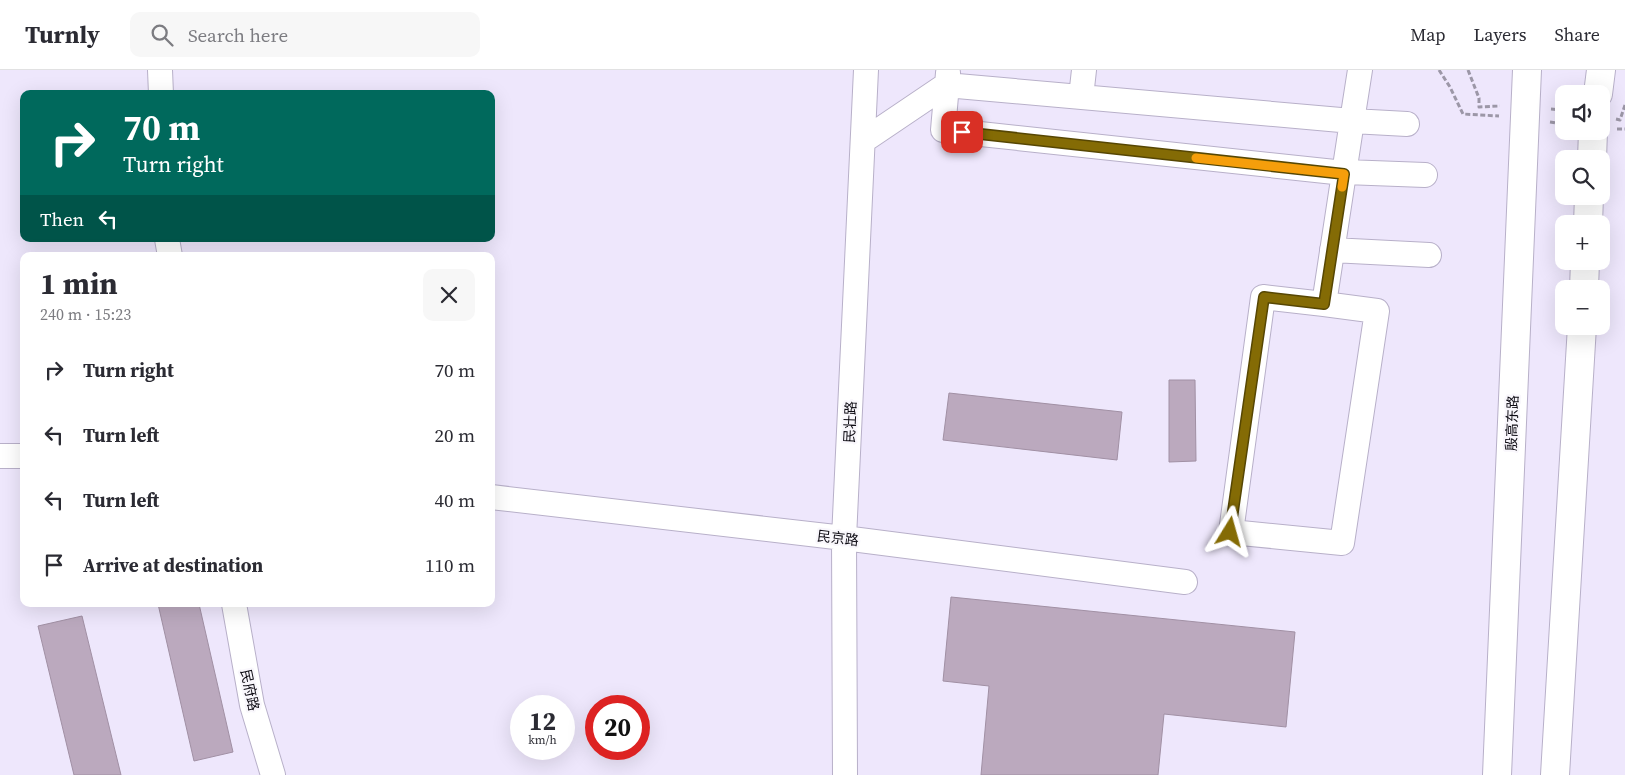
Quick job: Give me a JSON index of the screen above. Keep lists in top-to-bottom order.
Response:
{
  "streets": {
    "main road": ["殷高东路"],
    "street": ["民壮路", "民京路", "民府路"]
  },
  "crossings": [
    ["民壮路", "民京路"]
  ],
  "page": {
    "header": "Turnly",
    "search": "Search here",
    "nav": ["Map", "Layers", "Share"],
    "map_buttons": ["+", "−"],
    "turn": ["70 m", "Turn right"],
    "then": "Then",
    "heading": ["1 min", "240 m · 15:23"],
    "list": [
      {
        "name": "Turn right",
        "value": "70 m"
      },
      {
        "name": "Turn left",
        "value": "20 m"
      },
      {
        "name": "Turn left",
        "value": "40 m"
      },
      {
        "name": "Arrive at destination",
        "value": "110 m"
      }
    ],
    "speed": "12 km/h",
    "limit": "20"
  }
}
